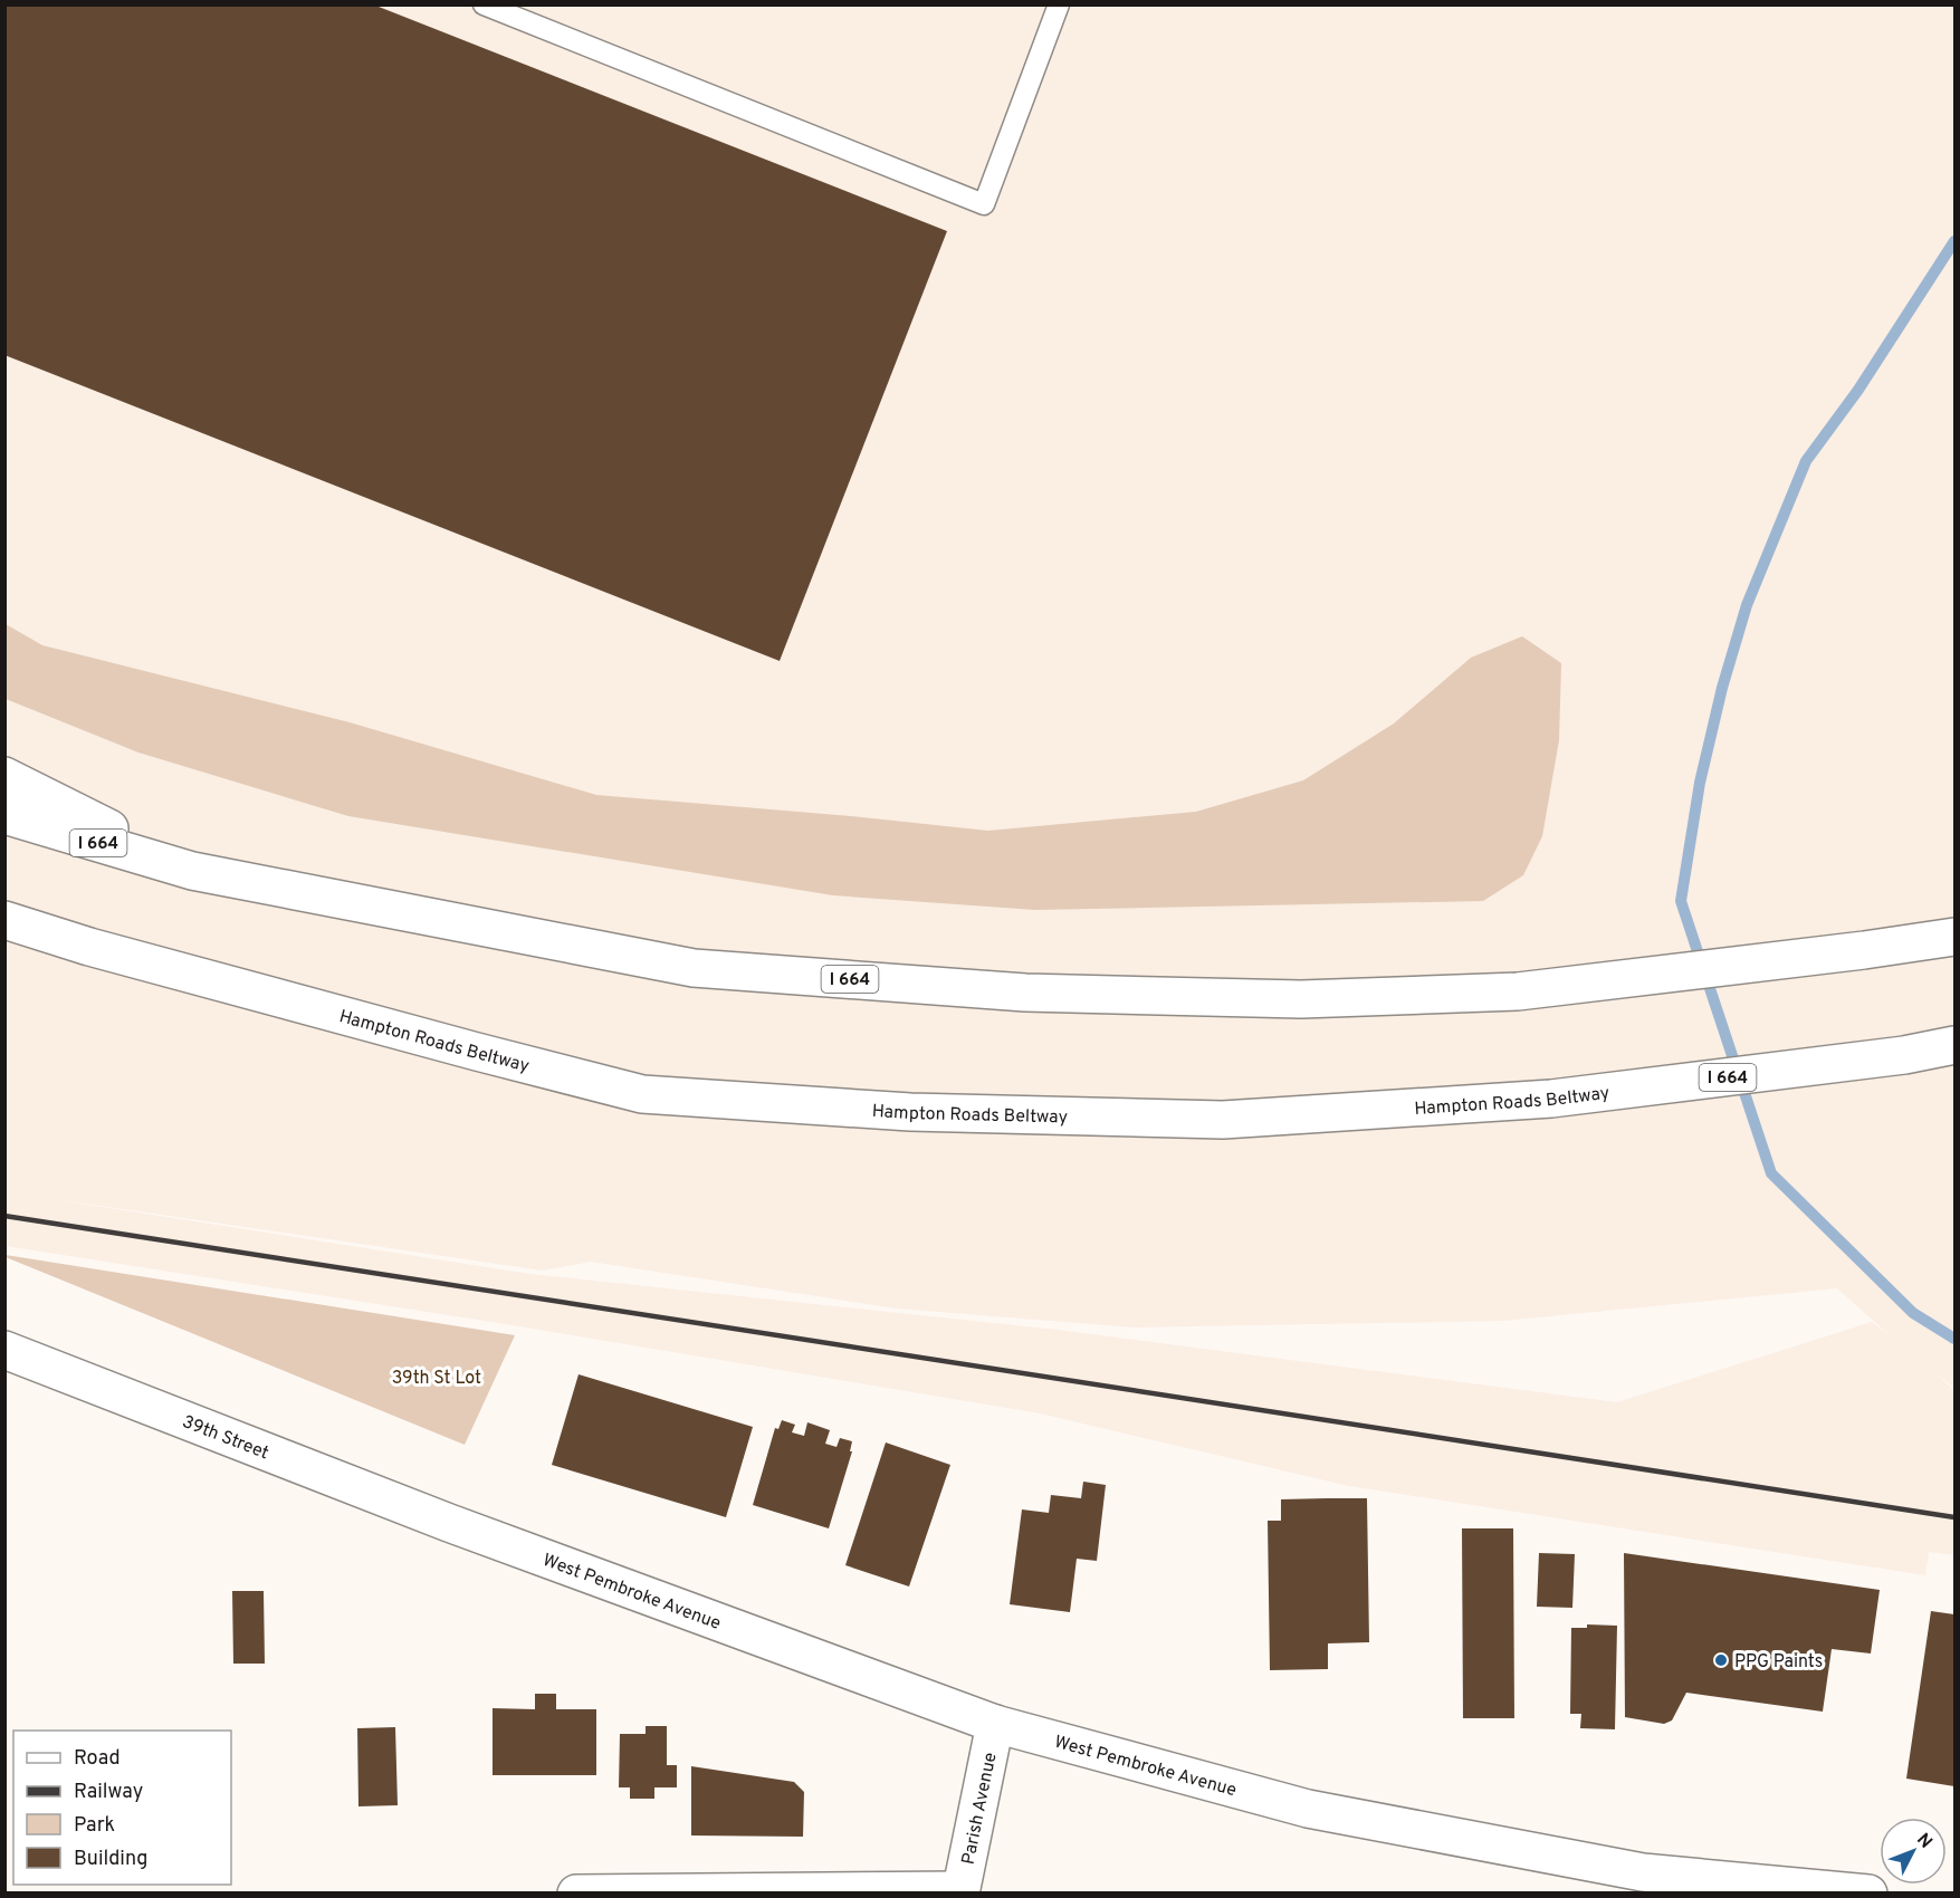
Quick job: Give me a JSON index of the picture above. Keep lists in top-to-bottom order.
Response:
{
  "streets": {
    "main road": [
      "I 664",
      "Hampton Roads Beltway",
      "39th Street",
      "West Pembroke Avenue",
      "Parish Avenue"
    ]
  },
  "crossings": [
    ["39th Street", "West Pembroke Avenue"],
    ["West Pembroke Avenue", "Parish Avenue"]
  ],
  "parks": ["39th St Lot"],
  "places": ["PPG Paints"],
  "legend": [
    "Road",
    "Railway",
    "Park",
    "Building"
  ],
  "north": "top right"
}
